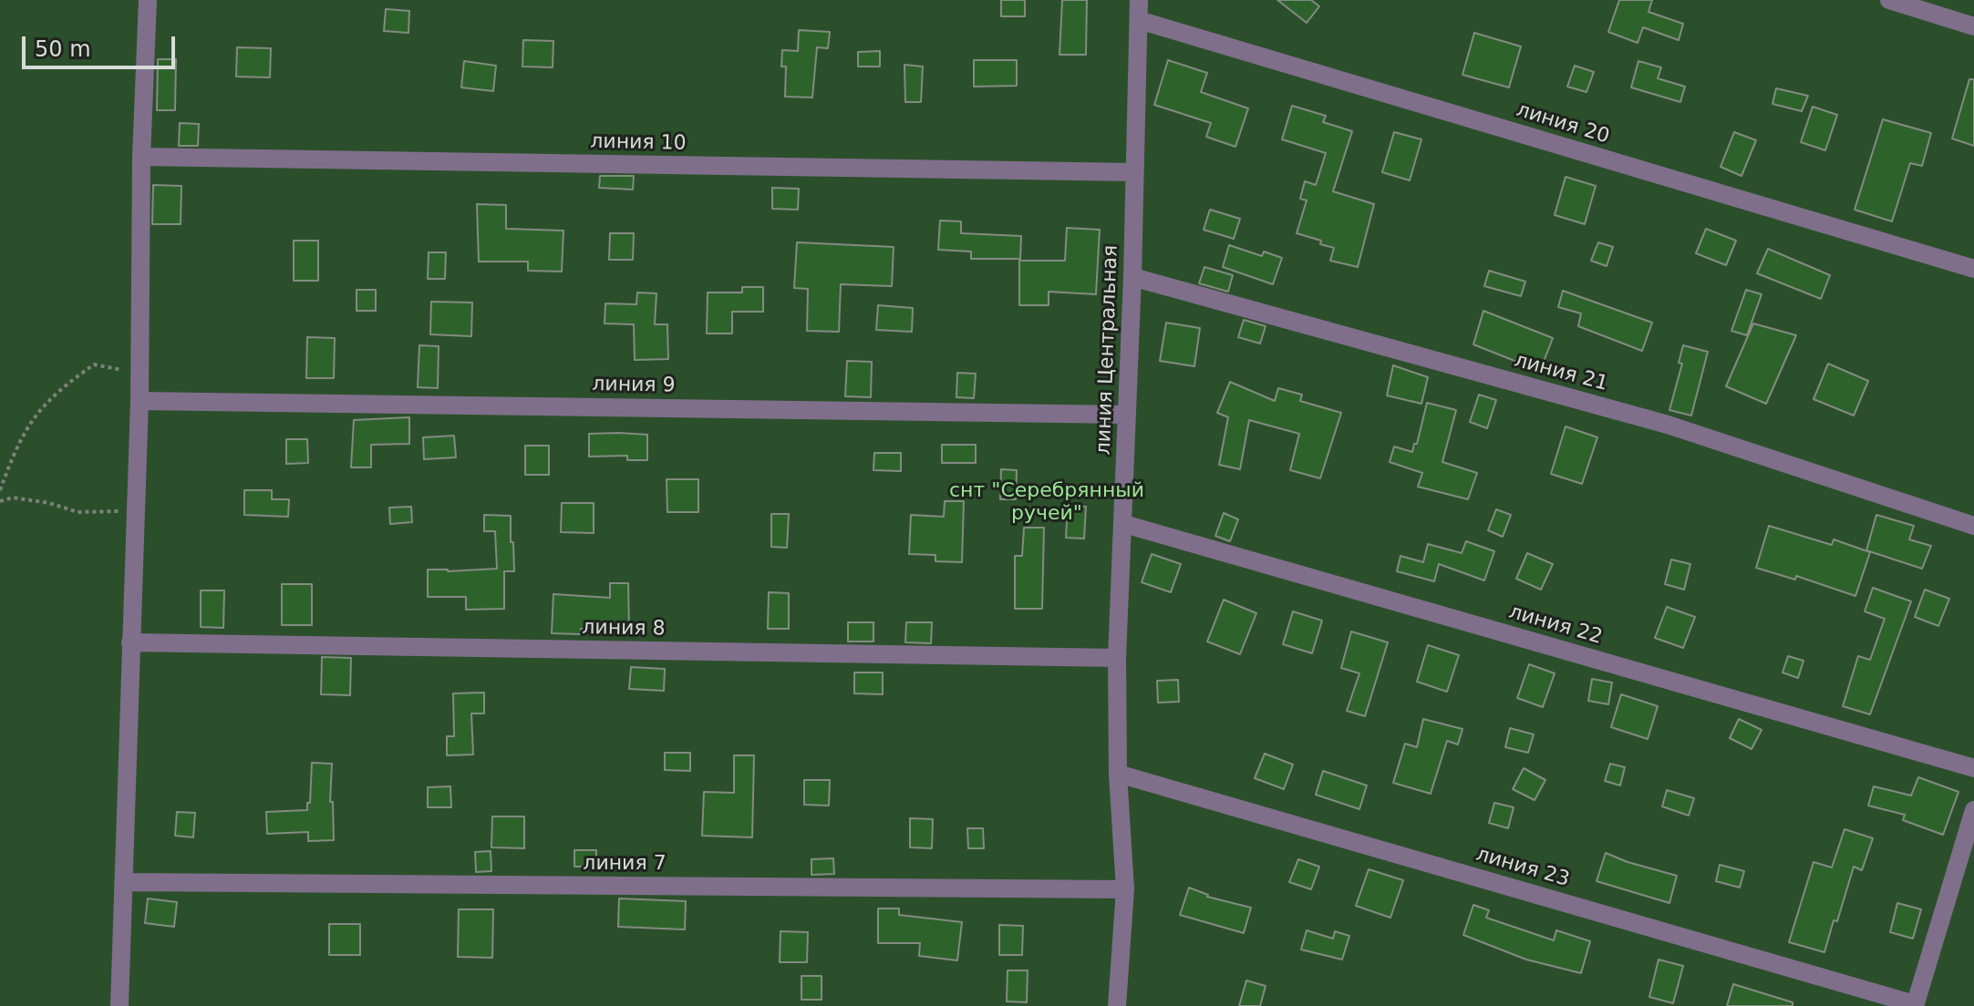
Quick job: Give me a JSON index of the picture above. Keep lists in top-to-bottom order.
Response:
{
  "streets": {
    "street": [
      "линия 20",
      "линия 10",
      "линия Центральная",
      "линия 21",
      "линия 9",
      "линия 22",
      "линия 8",
      "линия 7",
      "линия 23"
    ]
  },
  "crossings": [
    ["линия 20", "линия Центральная"],
    ["линия 10", "линия Центральная"],
    ["линия Центральная", "линия 21"],
    ["линия Центральная", "линия 9"],
    ["линия Центральная", "линия 22"],
    ["линия Центральная", "линия 8"],
    ["линия Центральная", "линия 7"],
    ["линия Центральная", "линия 23"]
  ],
  "parks": ["снт \"Серебрянный ручей\""],
  "scale_bar": "50 m"
}
